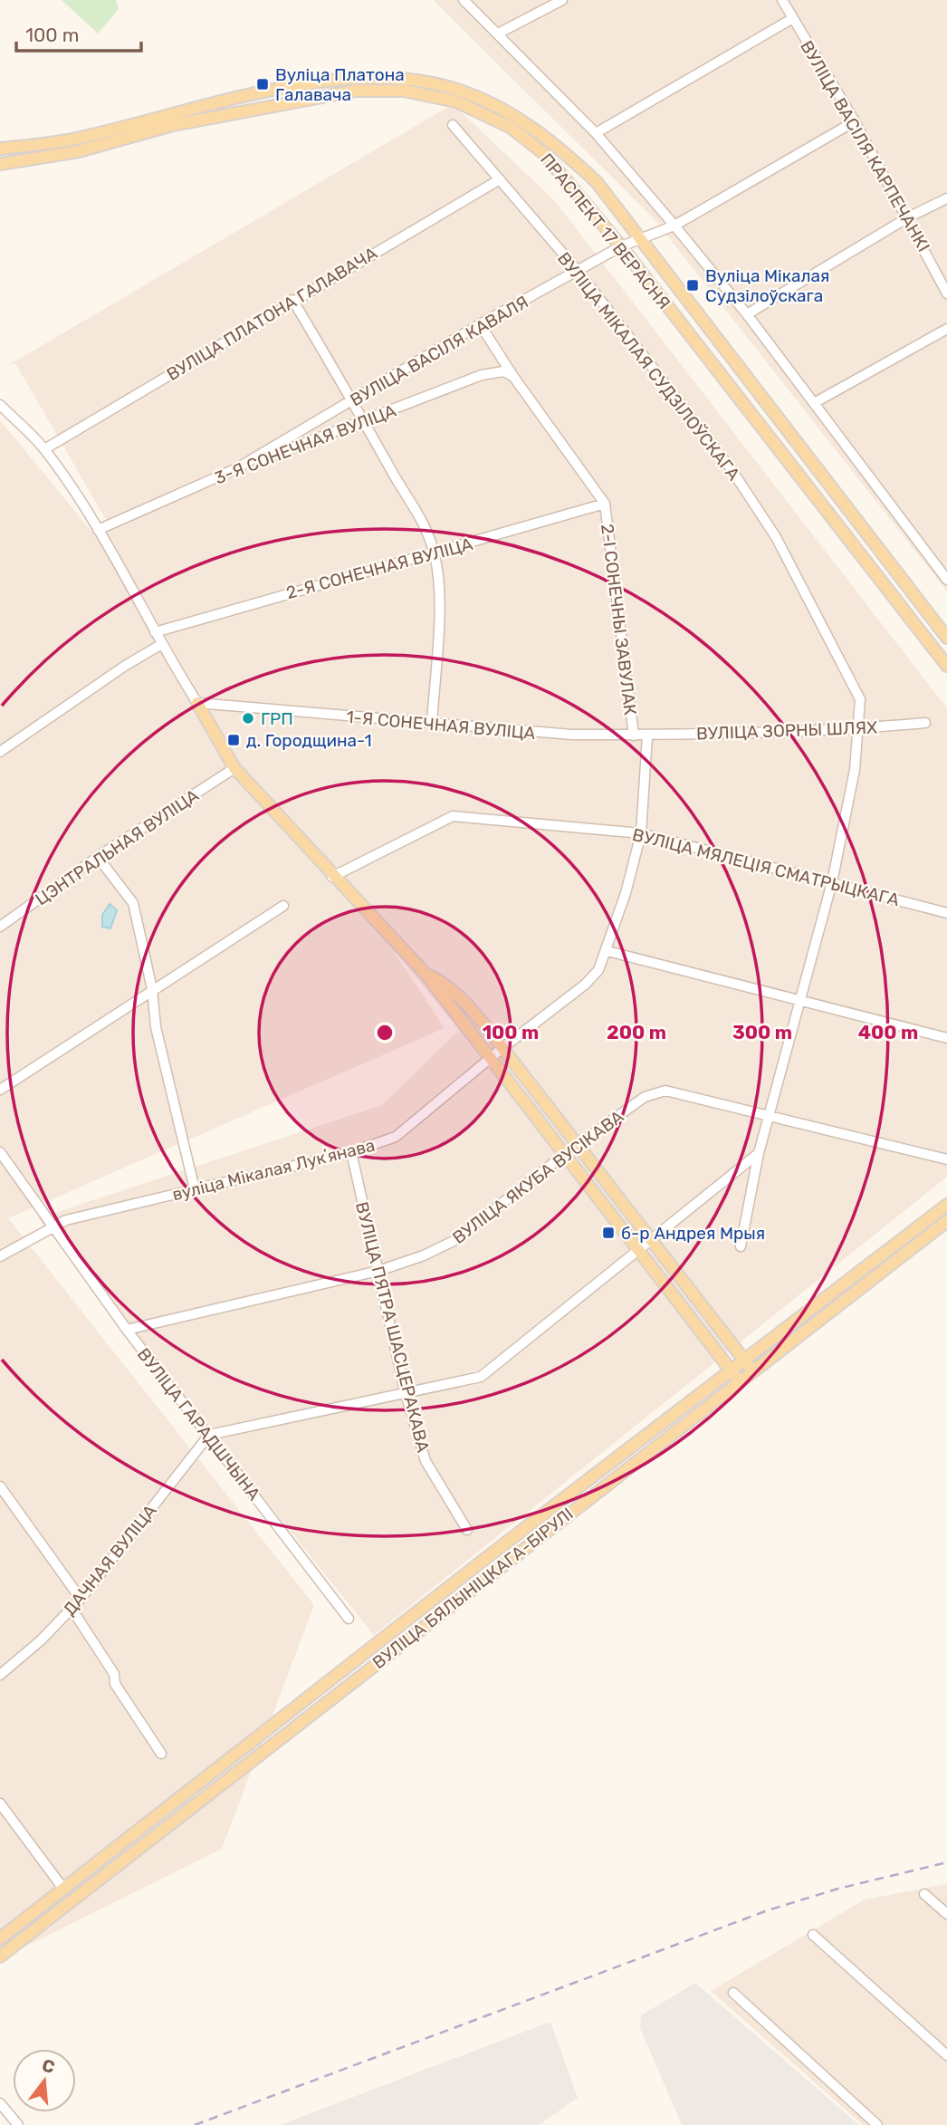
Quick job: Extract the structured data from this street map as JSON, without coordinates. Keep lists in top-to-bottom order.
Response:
{
  "streets": {
    "main road": ["ПРАСПЕКТ 17 ВЕРАСНЯ", "ВУЛІЦА БЯЛЫНІЦКАГА-БІРУЛІ"],
    "street": [
      "ВУЛІЦА ВАСІЛЯ КАРПЕЧАНКІ",
      "ВУЛІЦА ПЛАТОНА ГАЛАВАЧА",
      "ВУЛІЦА ВАСІЛЯ КАВАЛЯ",
      "ВУЛІЦА МІКАЛАЯ СУДЗІЛОЎСКАГА",
      "3-Я СОНЕЧНАЯ ВУЛІЦА",
      "2-Я СОНЕЧНАЯ ВУЛІЦА",
      "2-І СОНЕЧНЫ ЗАВУЛАК",
      "1-Я СОНЕЧНАЯ ВУЛІЦА",
      "ВУЛІЦА ЗОРНЫ ШЛЯХ",
      "ЦЭНТРАЛЬНАЯ ВУЛІЦА",
      "ВУЛІЦА МЯЛЕЦІЯ СМАТРЫЦКАГА",
      "вуліца Мікалая Лукʼянава",
      "ВУЛІЦА ЯКУБА ВУСІКАВА",
      "ВУЛІЦА ПЯТРА ШАСЦЕРАКАВА",
      "ВУЛІЦА ГАРАДШЧЫНА",
      "ДАЧНАЯ ВУЛІЦА"
    ]
  },
  "crossings": [
    ["ВУЛІЦА ВАСІЛЯ КАРПЕЧАНКІ", "ВУЛІЦА ВАСІЛЯ КАВАЛЯ"],
    ["ПРАСПЕКТ 17 ВЕРАСНЯ", "ВУЛІЦА ВАСІЛЯ КАВАЛЯ"],
    ["ВУЛІЦА ПЛАТОНА ГАЛАВАЧА", "ВУЛІЦА МІКАЛАЯ СУДЗІЛОЎСКАГА"],
    ["ВУЛІЦА ВАСІЛЯ КАВАЛЯ", "ВУЛІЦА МІКАЛАЯ СУДЗІЛОЎСКАГА"],
    ["ВУЛІЦА ВАСІЛЯ КАВАЛЯ", "3-Я СОНЕЧНАЯ ВУЛІЦА"],
    ["ВУЛІЦА МІКАЛАЯ СУДЗІЛОЎСКАГА", "ВУЛІЦА ЗОРНЫ ШЛЯХ"],
    ["ВУЛІЦА МІКАЛАЯ СУДЗІЛОЎСКАГА", "ВУЛІЦА МЯЛЕЦІЯ СМАТРЫЦКАГА"],
    ["ВУЛІЦА МІКАЛАЯ СУДЗІЛОЎСКАГА", "ВУЛІЦА ЯКУБА ВУСІКАВА"],
    ["2-Я СОНЕЧНАЯ ВУЛІЦА", "2-І СОНЕЧНЫ ЗАВУЛАК"],
    ["2-І СОНЕЧНЫ ЗАВУЛАК", "1-Я СОНЕЧНАЯ ВУЛІЦА"],
    ["1-Я СОНЕЧНАЯ ВУЛІЦА", "ВУЛІЦА ЗОРНЫ ШЛЯХ"],
    ["1-Я СОНЕЧНАЯ ВУЛІЦА", "вуліца Мікалая Лукʼянава"],
    ["ВУЛІЦА ЗОРНЫ ШЛЯХ", "вуліца Мікалая Лукʼянава"],
    ["ВУЛІЦА МЯЛЕЦІЯ СМАТРЫЦКАГА", "вуліца Мікалая Лукʼянава"],
    ["вуліца Мікалая Лукʼянава", "ВУЛІЦА ПЯТРА ШАСЦЕРАКАВА"],
    ["вуліца Мікалая Лукʼянава", "ВУЛІЦА ГАРАДШЧЫНА"],
    ["ВУЛІЦА ЯКУБА ВУСІКАВА", "ВУЛІЦА ПЯТРА ШАСЦЕРАКАВА"],
    ["ВУЛІЦА ЯКУБА ВУСІКАВА", "ВУЛІЦА ГАРАДШЧЫНА"],
    ["ВУЛІЦА ГАРАДШЧЫНА", "ДАЧНАЯ ВУЛІЦА"]
  ],
  "places": {
    "transit": [
      "Вуліца Платона Галавача",
      "Вуліца Мікалая Судзілоўскага",
      "д. Городщина-1",
      "б-р Андрея Мрыя"
    ],
    "other": ["ГРП"]
  },
  "scale_bar": "100 m",
  "north": "top",
  "rings": [
    "100 m",
    "200 m",
    "300 m",
    "400 m"
  ]
}
